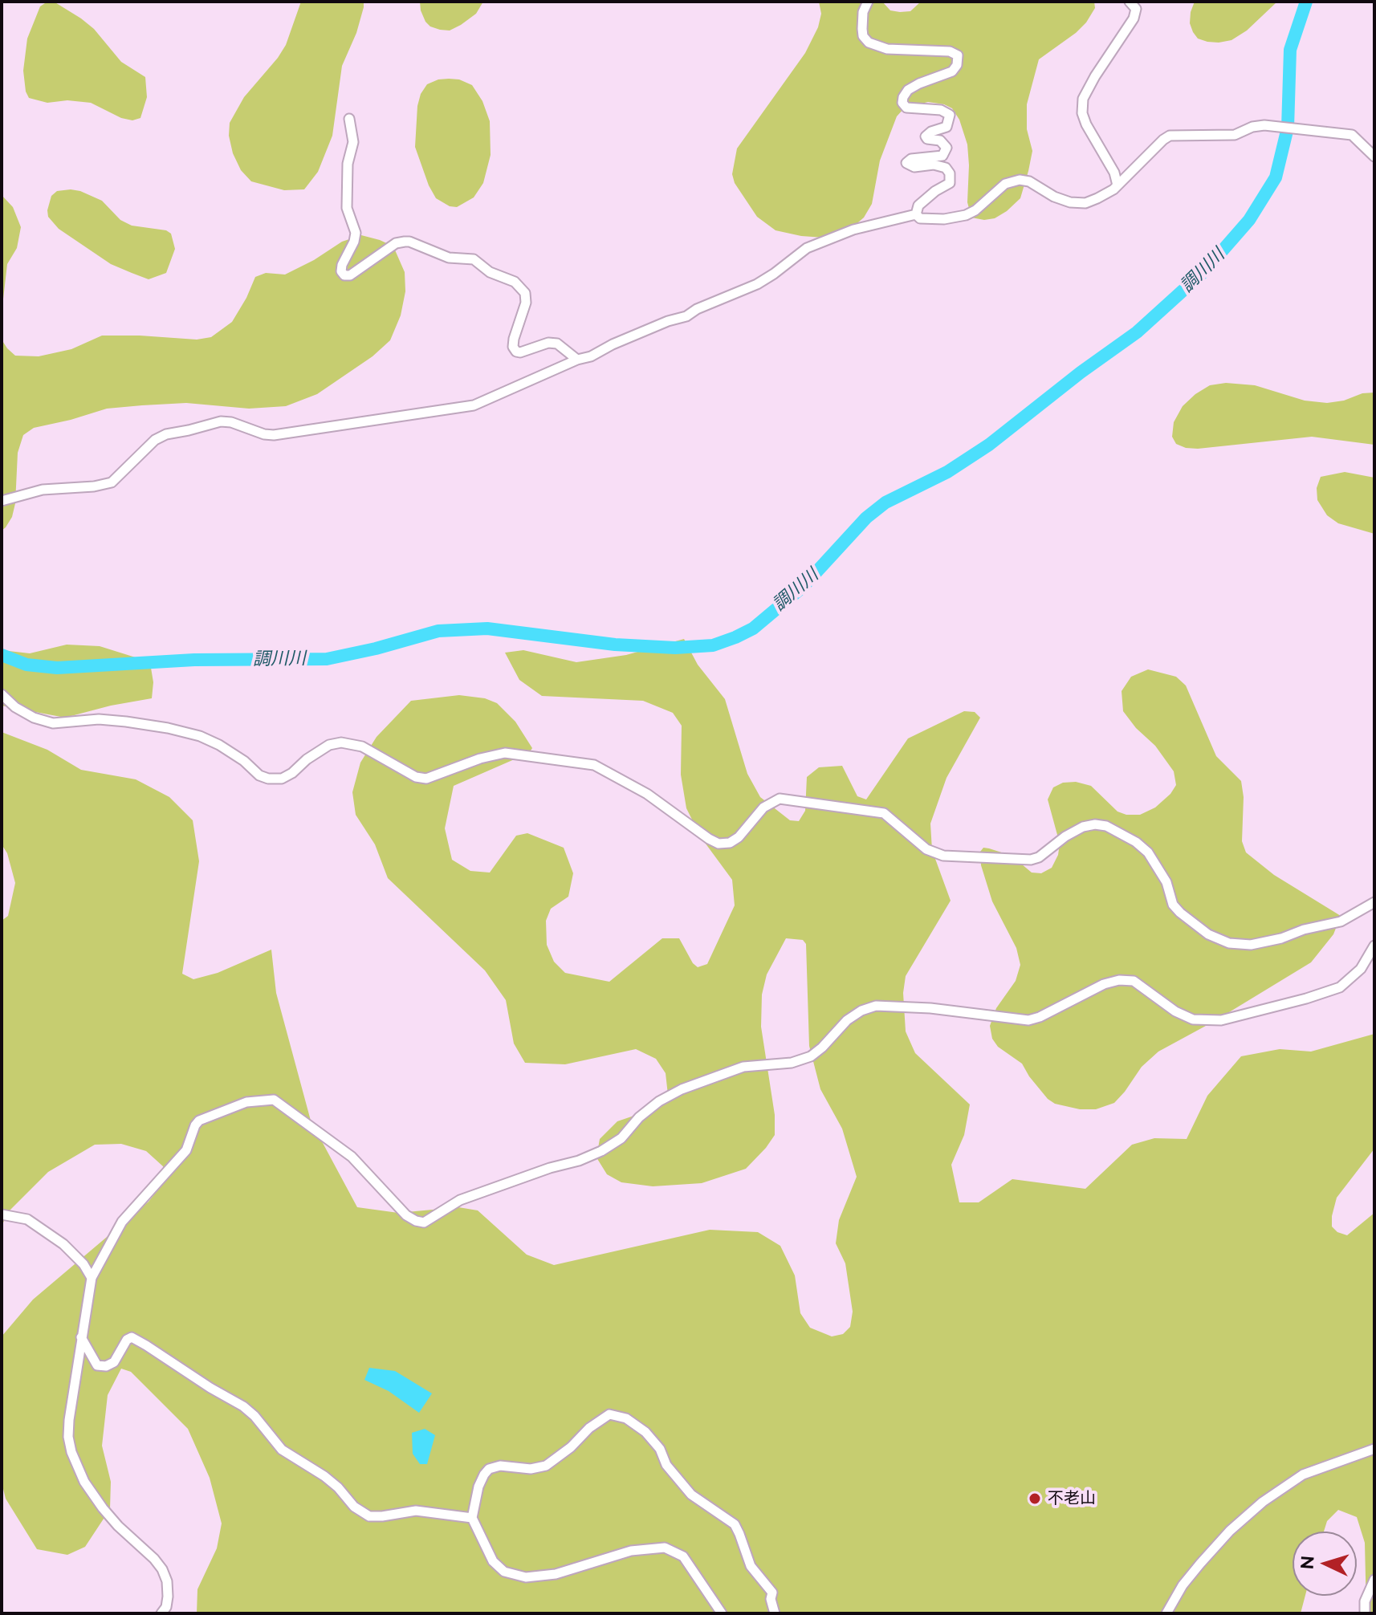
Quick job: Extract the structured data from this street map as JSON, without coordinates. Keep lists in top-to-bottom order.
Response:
{
  "water": ["調川川"],
  "places": ["不老山"],
  "north": "left"
}
